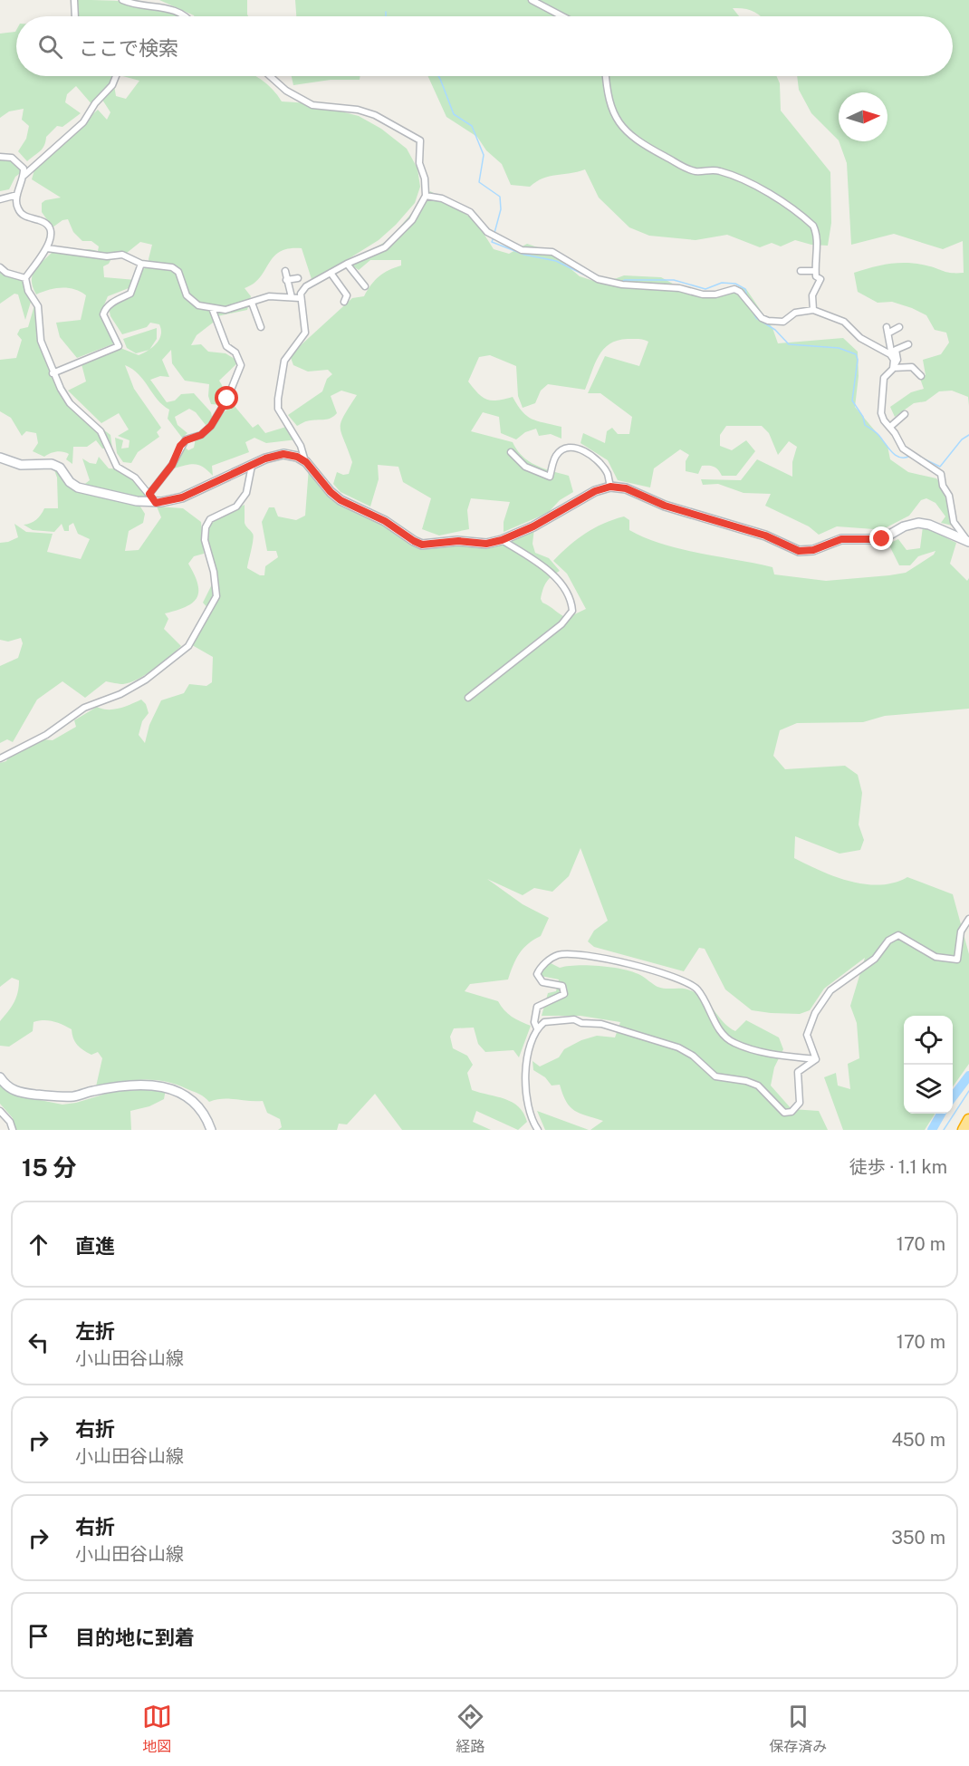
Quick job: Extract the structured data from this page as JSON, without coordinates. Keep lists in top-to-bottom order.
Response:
{
  "north": "right",
  "page": {
    "search": "ここで検索",
    "heading": ["15 分", "徒歩 · 1.1 km"],
    "list": [
      ["直進", "170 m"],
      ["左折", "小山田谷山線", "170 m"],
      ["右折", "小山田谷山線", "450 m"],
      ["右折", "小山田谷山線", "350 m"],
      "目的地に到着"
    ],
    "nav": ["地図", "経路", "保存済み"]
  }
}
